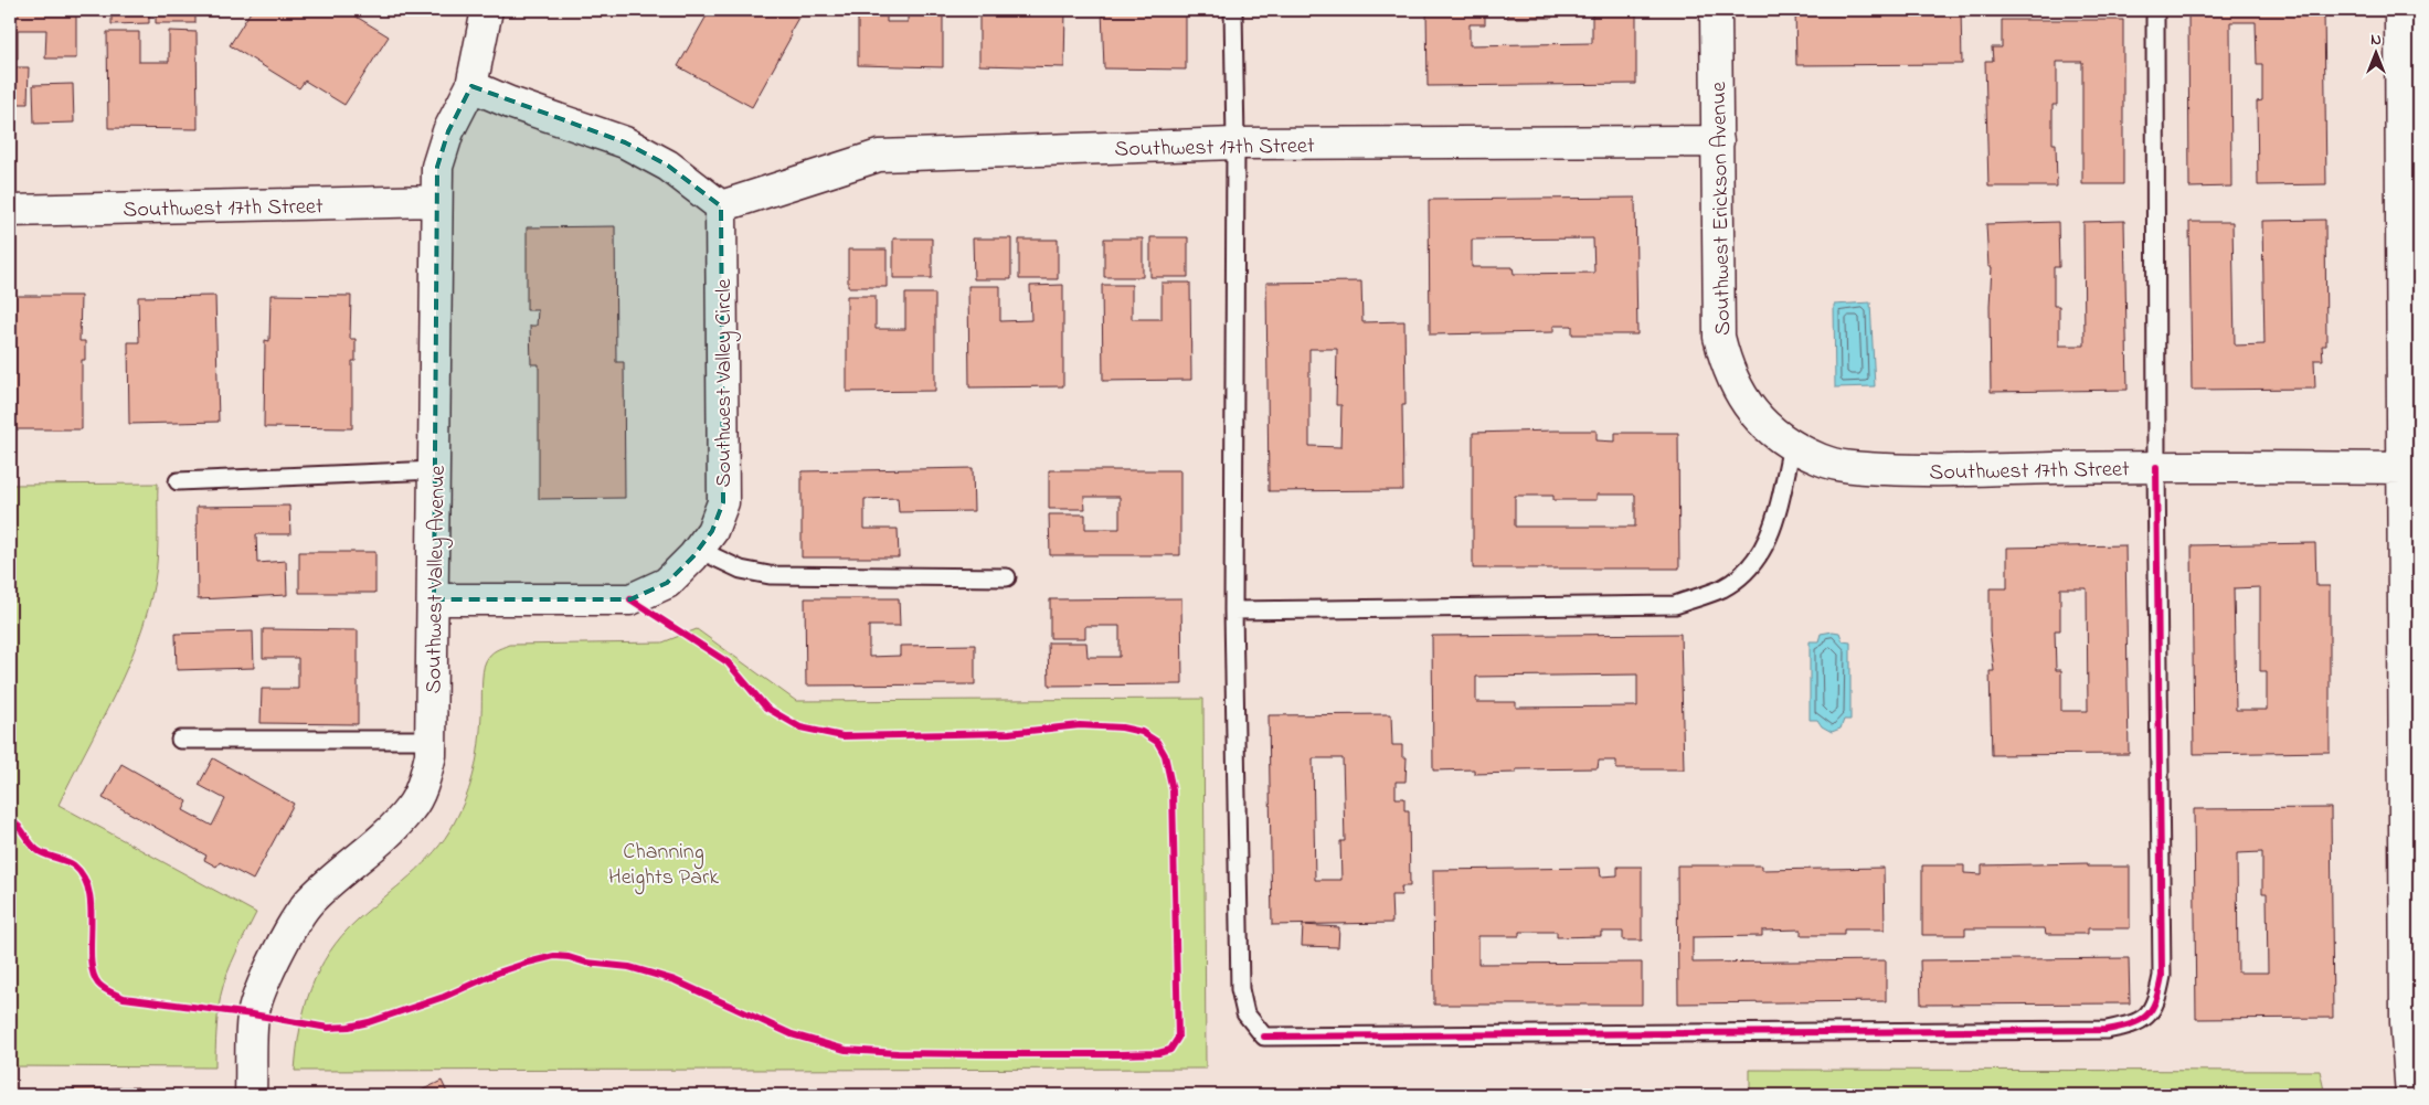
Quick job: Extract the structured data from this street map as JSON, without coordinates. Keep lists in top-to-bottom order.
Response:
{
  "streets": {
    "street": [
      "Southwest 17th Street",
      "Southwest Erickson Avenue",
      "Southwest Valley Circle",
      "Southwest Valley Avenue"
    ]
  },
  "crossings": [
    ["Southwest 17th Street", "Southwest Erickson Avenue"],
    ["Southwest 17th Street", "Southwest Valley Circle"],
    ["Southwest 17th Street", "Southwest Valley Avenue"],
    ["Southwest Valley Circle", "Southwest Valley Avenue"]
  ],
  "parks": ["Channing Heights Park"],
  "north": "top"
}
